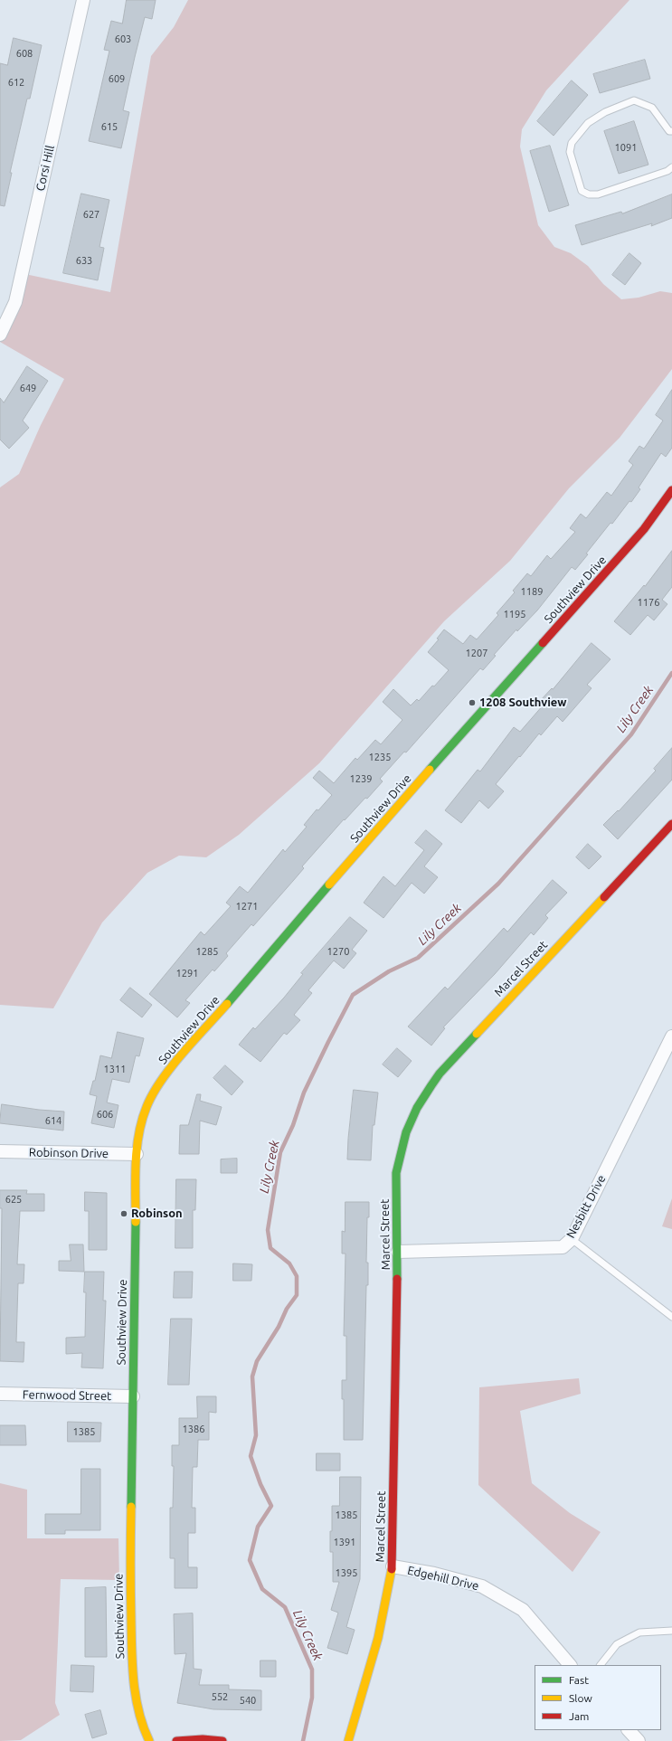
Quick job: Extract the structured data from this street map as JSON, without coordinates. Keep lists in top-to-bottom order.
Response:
{
  "streets": {
    "street": [
      "Corsi Hill",
      "Southview Drive",
      "Marcel Street",
      "Robinson Drive",
      "Nesbitt Drive",
      "Fernwood Street",
      "Edgehill Drive"
    ]
  },
  "crossings": [
    ["Southview Drive", "Robinson Drive"],
    ["Southview Drive", "Fernwood Street"],
    ["Marcel Street", "Nesbitt Drive"],
    ["Marcel Street", "Edgehill Drive"]
  ],
  "water": ["Lily Creek"],
  "places": ["1208 Southview", "Robinson"],
  "house_numbers": [
    "603",
    "608",
    "609",
    "612",
    "615",
    "1091",
    "627",
    "633",
    "649",
    "1189",
    "1176",
    "1195",
    "1207",
    "1235",
    "1239",
    "1271",
    "1285",
    "1270",
    "1291",
    "1311",
    "606",
    "614",
    "625",
    "1386",
    "1385",
    "1385",
    "1391",
    "1395",
    "552",
    "540"
  ],
  "legend": ["Fast", "Slow", "Jam"]
}
